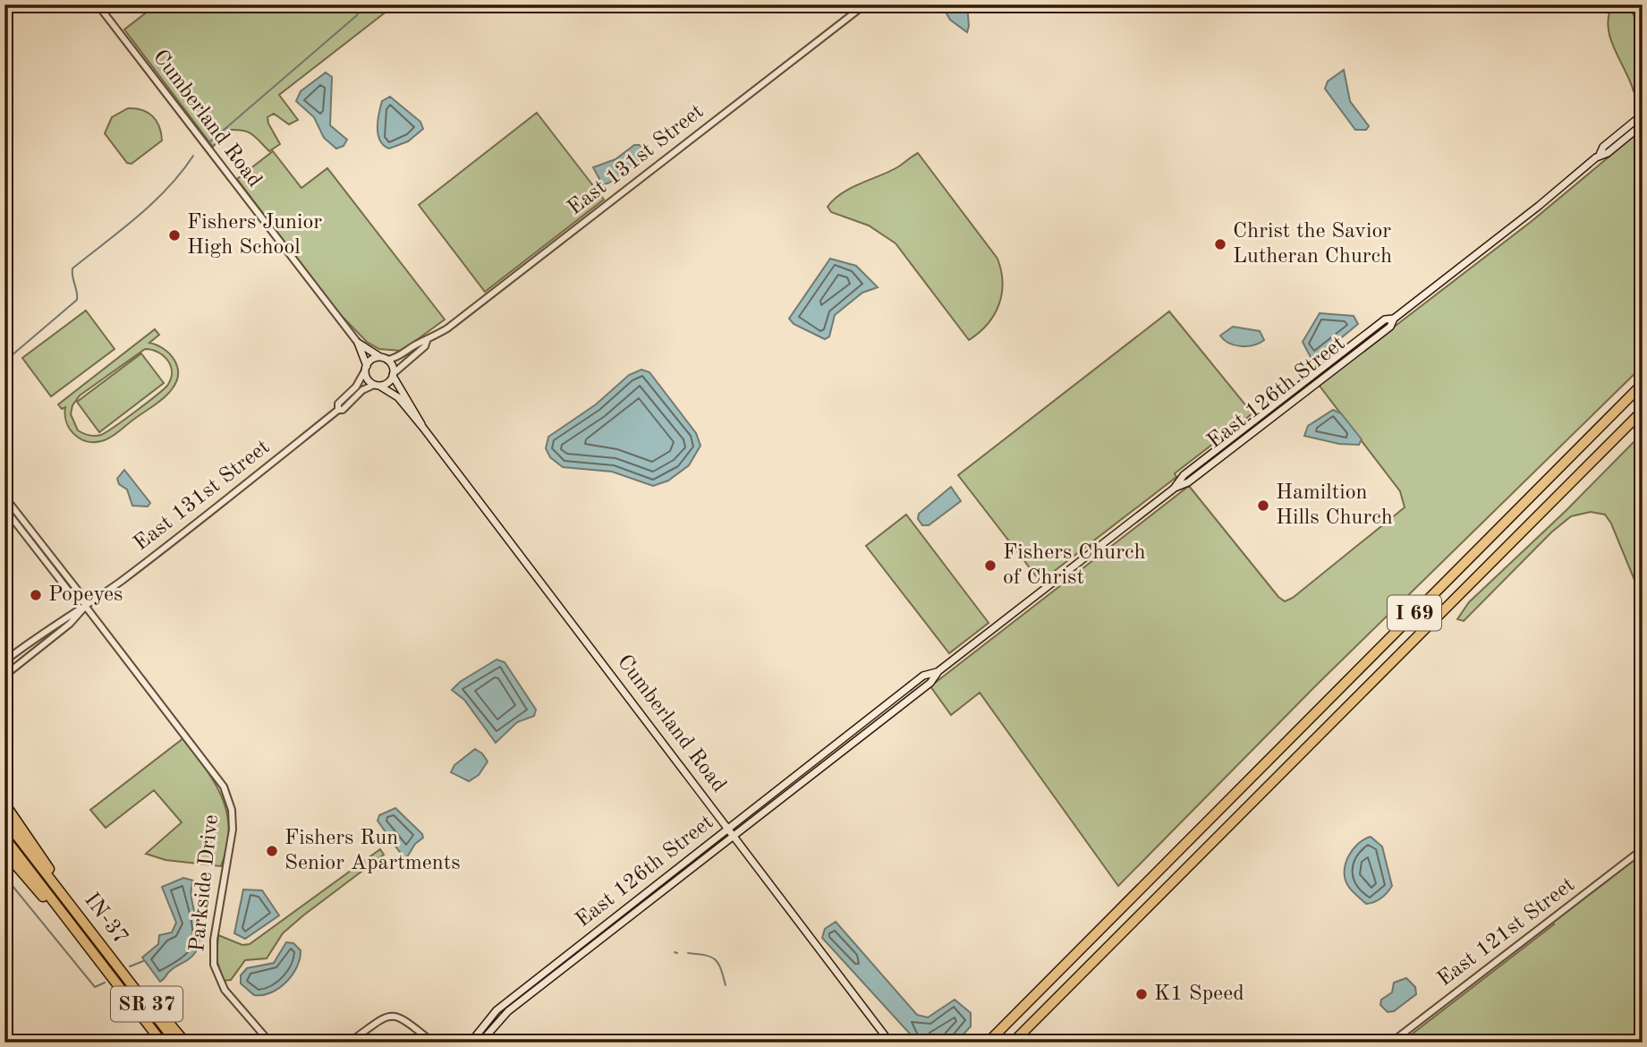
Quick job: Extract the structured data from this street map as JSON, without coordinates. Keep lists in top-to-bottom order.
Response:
{
  "streets": {
    "highway": ["I 69", "IN-37", "SR 37"],
    "main road": ["Cumberland Road", "East 126th Street"],
    "street": ["East 131st Street", "Parkside Drive", "East 121st Street"]
  },
  "crossings": [
    ["Cumberland Road", "East 131st Street"],
    ["Cumberland Road", "East 126th Street"],
    ["East 131st Street", "Parkside Drive"]
  ],
  "places": [
    "Fishers Junior High School",
    "Christ the Savior Lutheran Church",
    "Hamiltion Hills Church",
    "Fishers Church of Christ",
    "Popeyes",
    "Fishers Run Senior Apartments",
    "K1 Speed"
  ]
}
